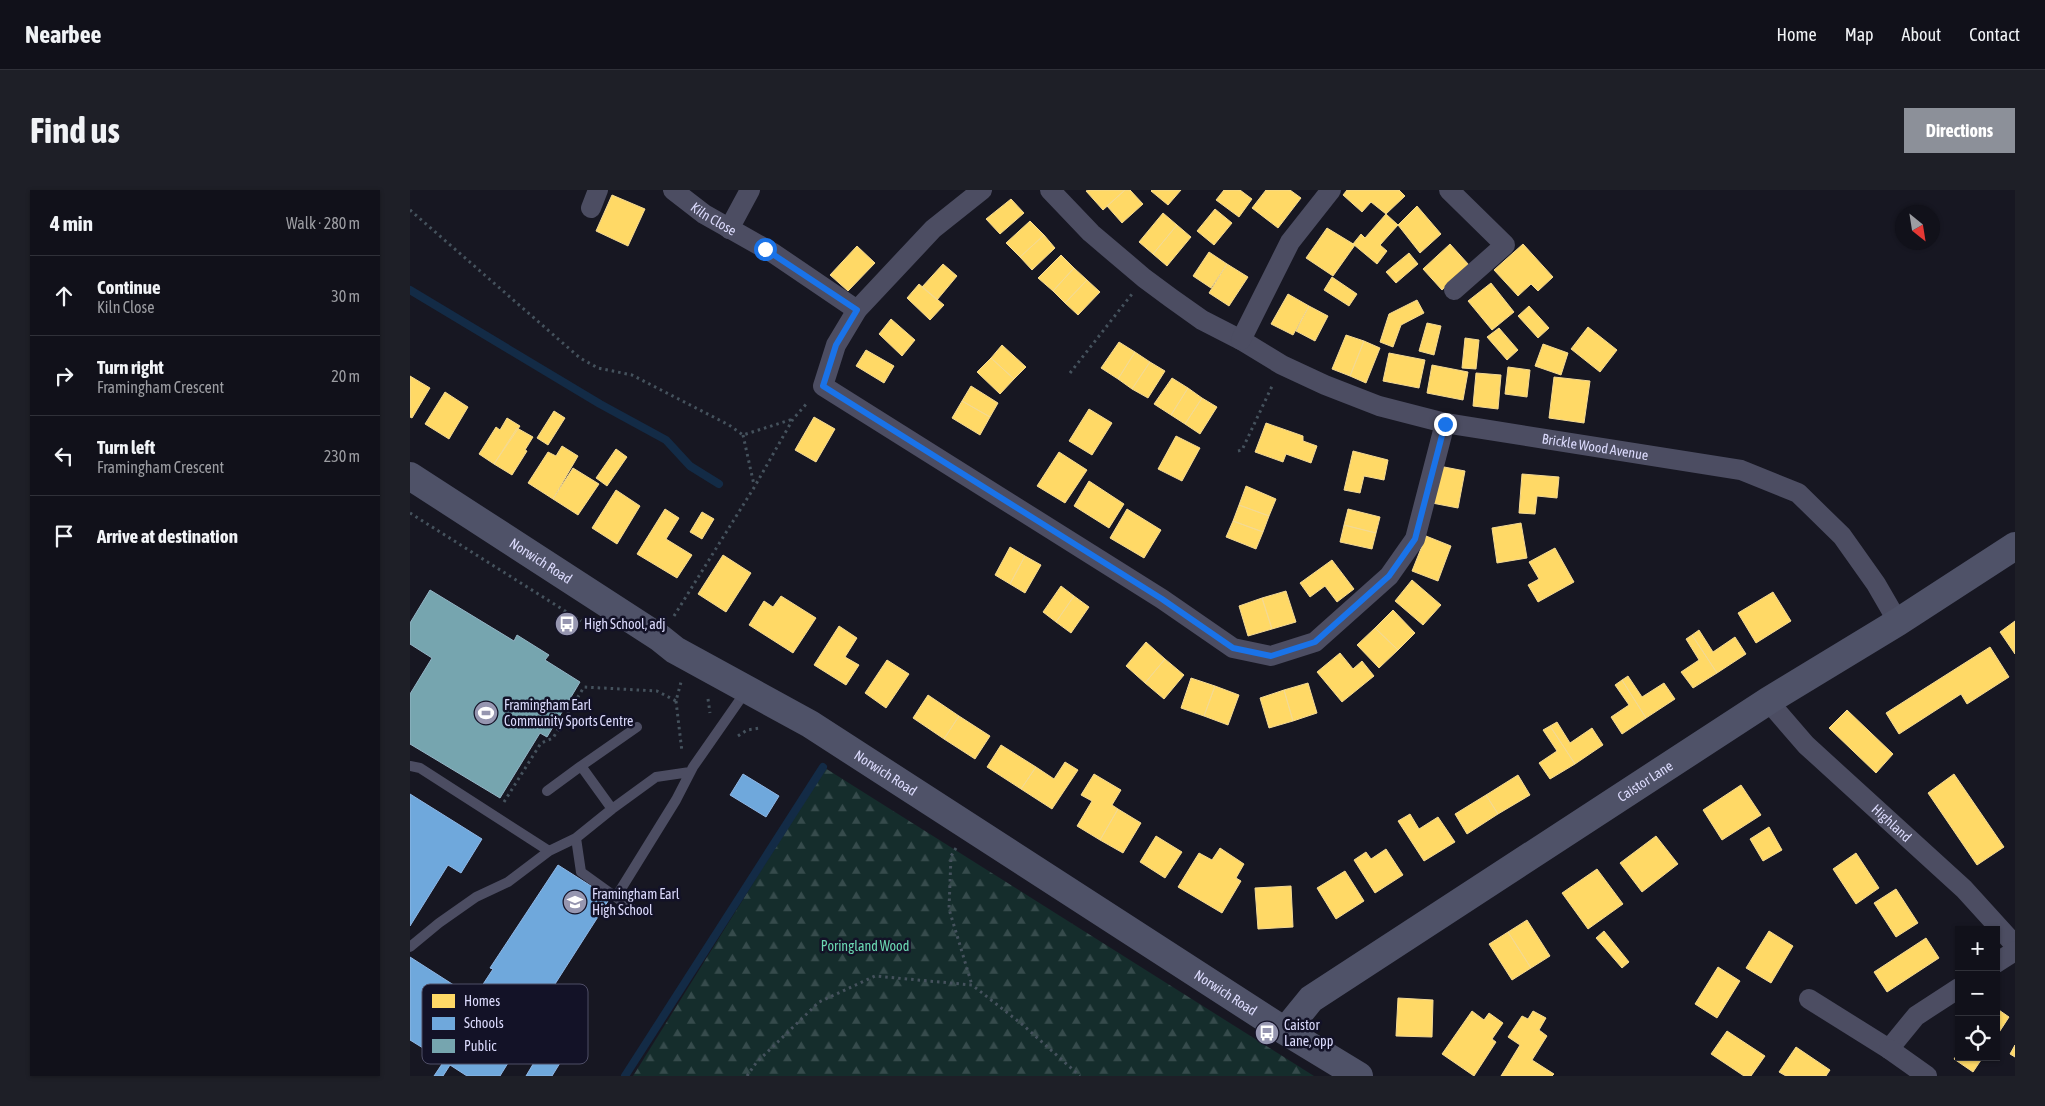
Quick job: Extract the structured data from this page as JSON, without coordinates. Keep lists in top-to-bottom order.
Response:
{
  "streets": {
    "main road": ["Norwich Road", "Caistor Lane"],
    "street": ["Kiln Close", "Brickle Wood Avenue", "Highland"]
  },
  "crossings": [
    ["Brickle Wood Avenue", "Caistor Lane"],
    ["Norwich Road", "Caistor Lane"],
    ["Caistor Lane", "Highland"]
  ],
  "parks": ["Poringland Wood"],
  "places": {
    "bus stop": ["High School, adj", "Caistor Lane, opp"],
    "sports": ["Framingham Earl Community Sports Centre"],
    "school or university": ["Framingham Earl High School"]
  },
  "legend": ["Homes", "Schools", "Public"],
  "north": "bottom right",
  "page": {
    "header": "Nearbee",
    "nav": [
      "Home",
      "Map",
      "About",
      "Contact"
    ],
    "buttons": "Directions",
    "title": "Find us",
    "heading": ["4 min", "Walk · 280 m"],
    "list": [
      ["Continue", "Kiln Close", "30 m"],
      ["Turn right", "Framingham Crescent", "20 m"],
      ["Turn left", "Framingham Crescent", "230 m"],
      "Arrive at destination"
    ],
    "map_buttons": ["+", "−"]
  }
}
